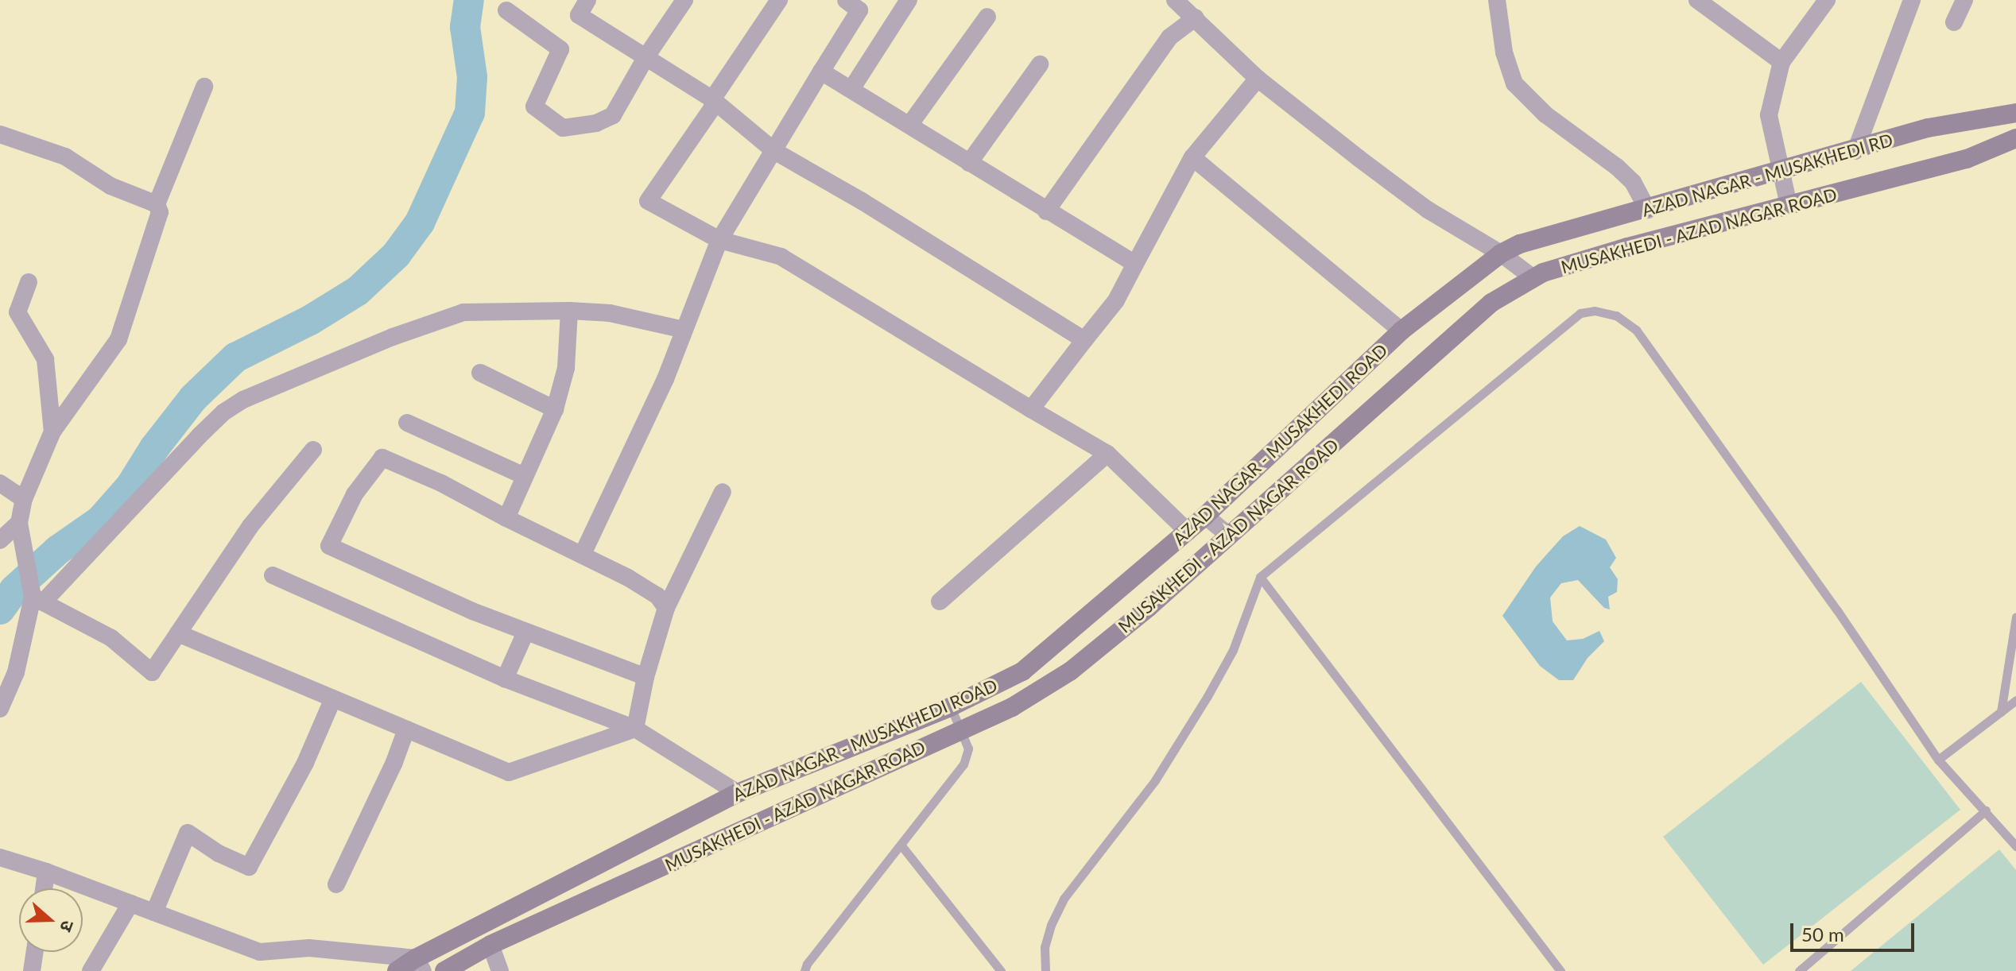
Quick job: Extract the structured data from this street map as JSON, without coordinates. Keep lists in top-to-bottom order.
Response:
{
  "streets": {
    "main road": ["AZAD NAGAR - MUSAKHEDI RD", "MUSAKHEDI - AZAD NAGAR ROAD", "AZAD NAGAR - MUSAKHEDI ROAD"]
  },
  "crossings": [
    ["AZAD NAGAR - MUSAKHEDI RD", "AZAD NAGAR - MUSAKHEDI ROAD"]
  ],
  "scale_bar": "50 m",
  "north": "right"
}
